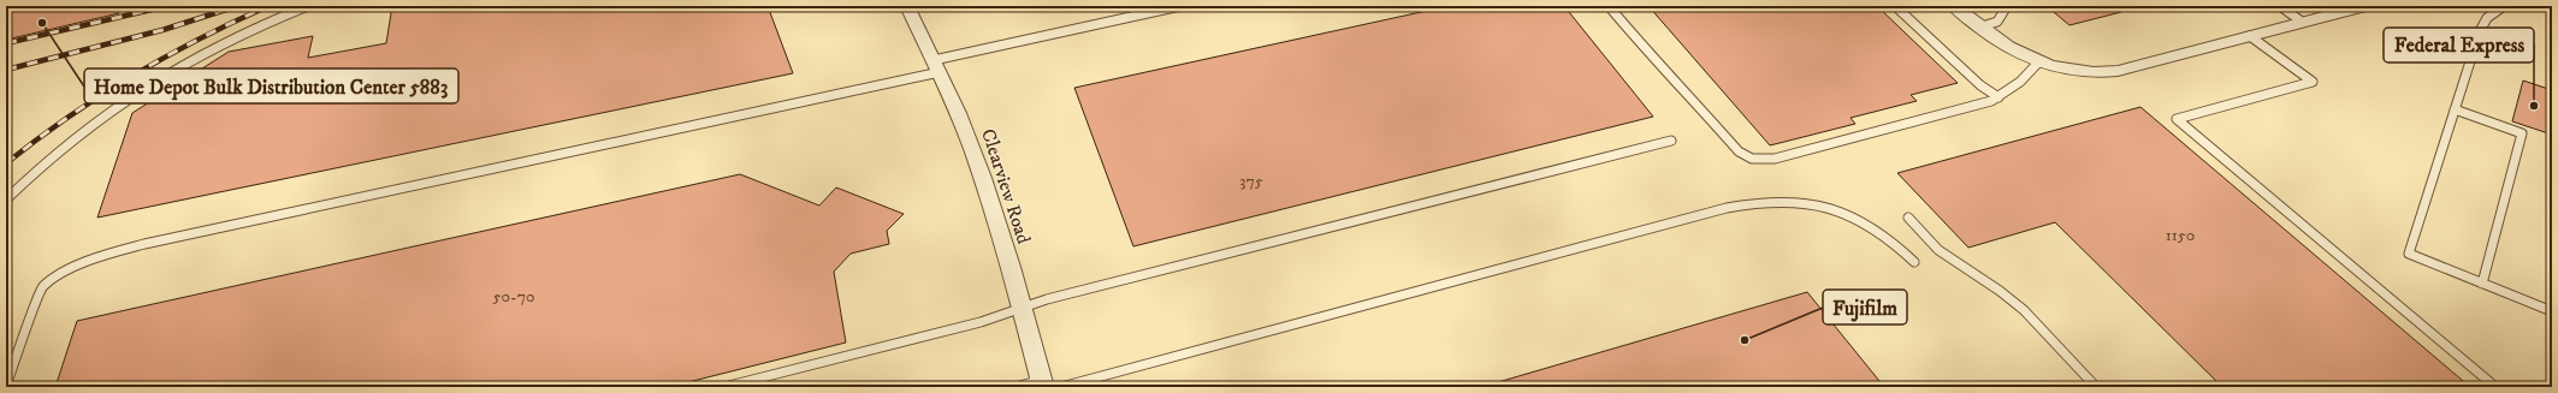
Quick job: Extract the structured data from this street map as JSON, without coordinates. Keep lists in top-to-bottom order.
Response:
{
  "streets": {
    "street": ["Clearview Road"]
  },
  "places": ["Home Depot Bulk Distribution Center 5883", "Federal Express", "Fujifilm"],
  "house_numbers": ["375", "1150", "50-70"]
}
